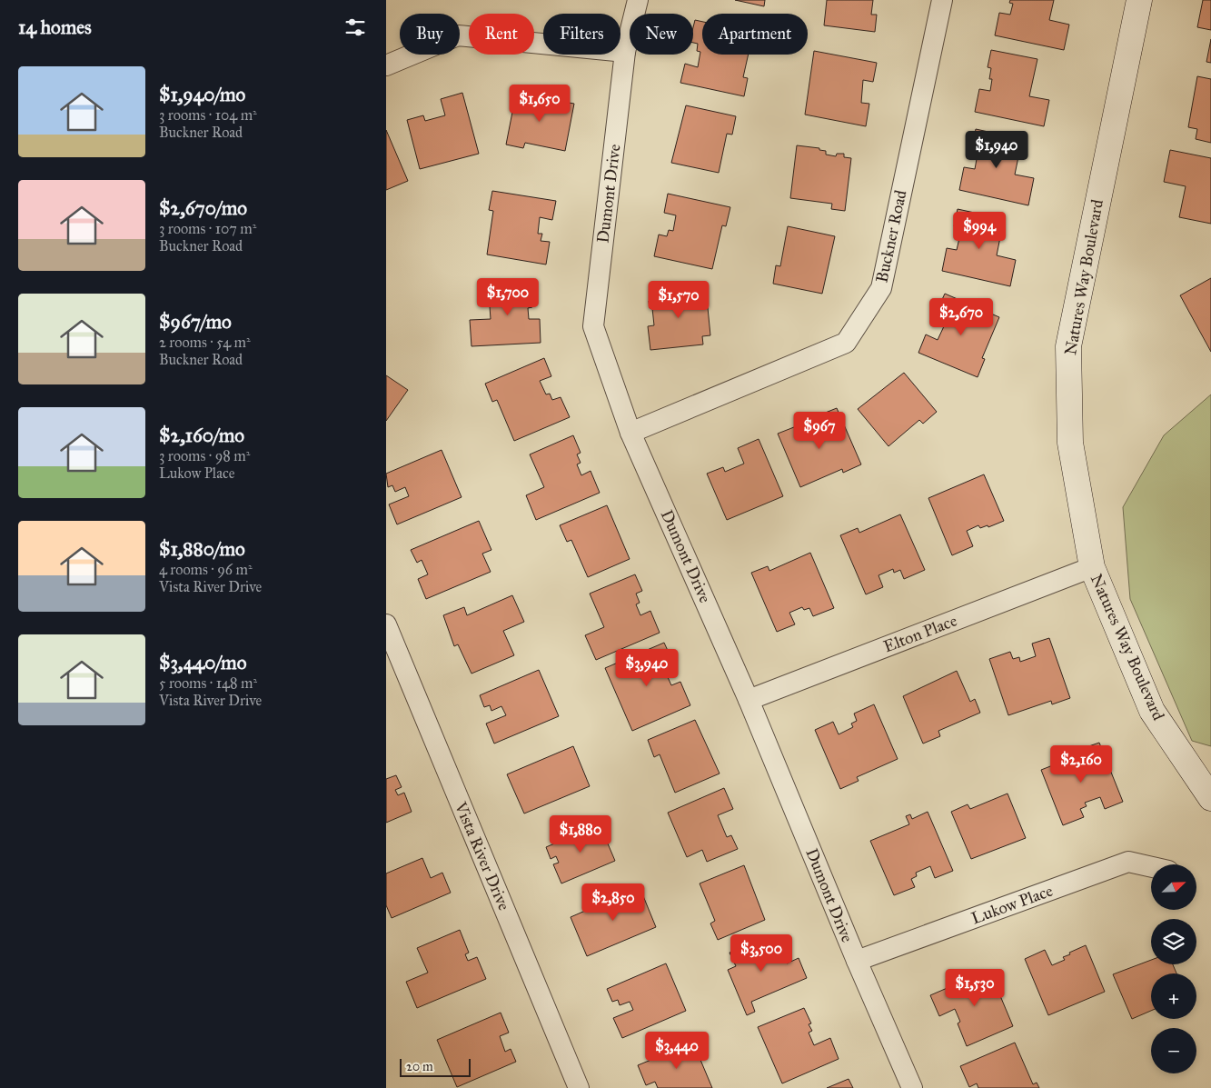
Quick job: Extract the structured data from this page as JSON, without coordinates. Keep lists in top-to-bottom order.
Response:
{
  "streets": {
    "street": [
      "Dumont Drive",
      "Buckner Road",
      "Natures Way Boulevard",
      "Elton Place",
      "Vista River Drive",
      "Lukow Place"
    ]
  },
  "crossings": [
    ["Dumont Drive", "Buckner Road"],
    ["Dumont Drive", "Elton Place"],
    ["Dumont Drive", "Lukow Place"],
    ["Natures Way Boulevard", "Elton Place"]
  ],
  "scale_bar": "20 m",
  "north": "top right",
  "page": {
    "heading": "14 homes",
    "chip": [
      "Buy",
      "Rent",
      "Filters",
      "New",
      "Apartment"
    ],
    "list": [
      {
        "name": "$1,940/mo",
        "note": "3 rooms · 104 m² · Buckner Road"
      },
      {
        "name": "$2,670/mo",
        "note": "3 rooms · 107 m² · Buckner Road"
      },
      {
        "name": "$967/mo",
        "note": "2 rooms · 54 m² · Buckner Road"
      },
      {
        "name": "$2,160/mo",
        "note": "3 rooms · 98 m² · Lukow Place"
      },
      {
        "name": "$1,880/mo",
        "note": "4 rooms · 96 m² · Vista River Drive"
      },
      {
        "name": "$3,440/mo",
        "note": "5 rooms · 148 m² · Vista River Drive"
      }
    ],
    "price": [
      "$1,650",
      "$1,940",
      "$994",
      "$1,700",
      "$1,570",
      "$2,670",
      "$967",
      "$3,940",
      "$2,160",
      "$1,880",
      "$2,850",
      "$3,500",
      "$1,530",
      "$3,440"
    ],
    "map_buttons": ["+", "−"],
    "scale": "20 m"
  }
}
